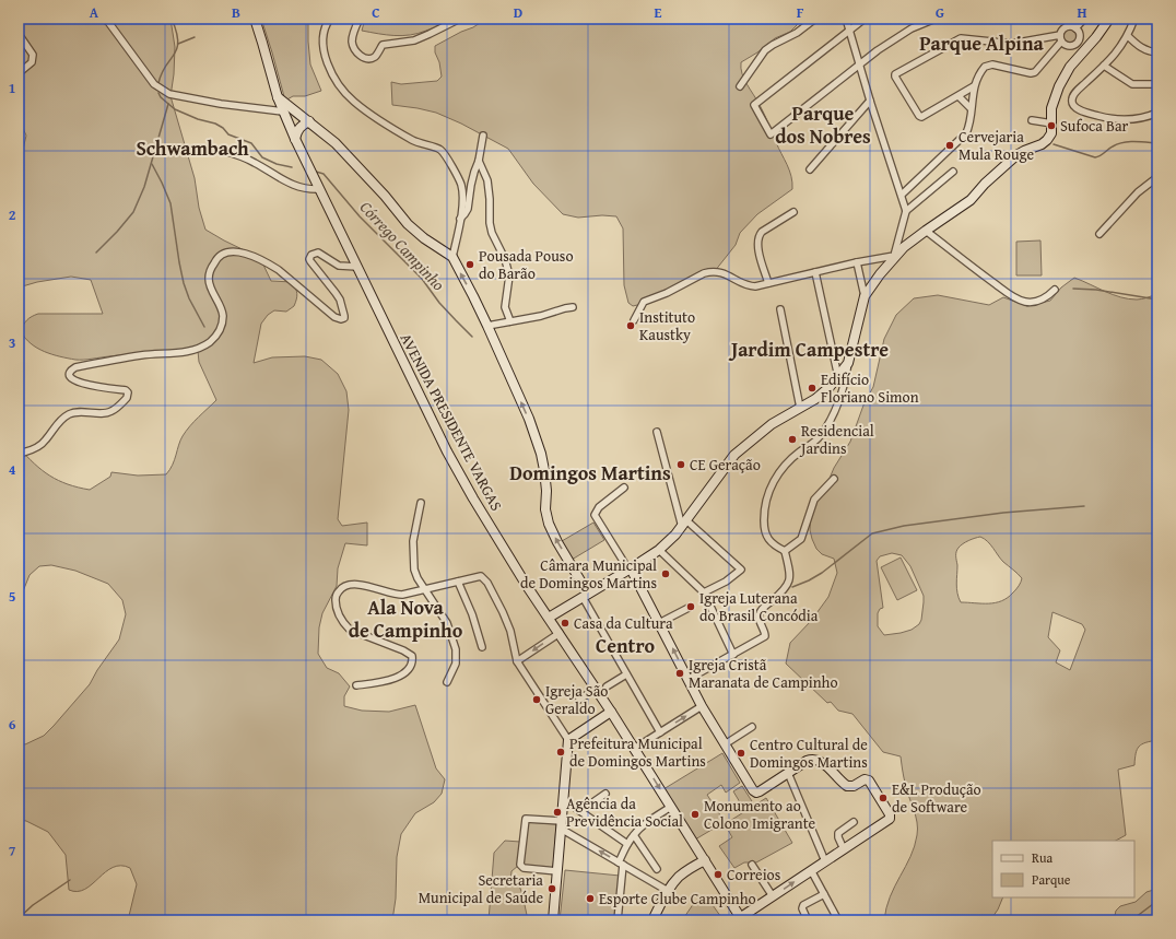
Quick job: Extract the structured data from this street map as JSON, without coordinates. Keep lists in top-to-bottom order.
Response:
{
  "streets": {
    "main road": ["AVENIDA PRESIDENTE VARGAS"]
  },
  "districts": [
    "Parque Alpina",
    "Parque dos Nobres",
    "Schwambach",
    "Jardim Campestre",
    "Domingos Martins",
    "Ala Nova de Campinho",
    "Centro"
  ],
  "water": ["Córrego Campinho"],
  "places": [
    "Sufoca Bar",
    "Cervejaria Mula Rouge",
    "Pousada Pouso do Barão",
    "Instituto Kaustky",
    "Edifício Floriano Simon",
    "Residencial Jardins",
    "CE Geração",
    "Câmara Municipal de Domingos Martins",
    "Igreja Luterana do Brasil Concódia",
    "Casa da Cultura",
    "Igreja Cristã Maranata de Campinho",
    "Igreja São Geraldo",
    "Prefeitura Municipal de Domingos Martins",
    "Centro Cultural de Domingos Martins",
    "E&L Produção de Software",
    "Agência da Previdência Social",
    "Monumento ao Colono Imigrante",
    "Correios",
    "Secretaria Municipal de Saúde",
    "Esporte Clube Campinho"
  ],
  "legend": ["Rua", "Parque"],
  "grid": {
    "columns": [
      "A",
      "B",
      "C",
      "D",
      "E",
      "F",
      "G",
      "H"
    ],
    "rows": [
      "1",
      "2",
      "3",
      "4",
      "5",
      "6",
      "7"
    ]
  }
}
